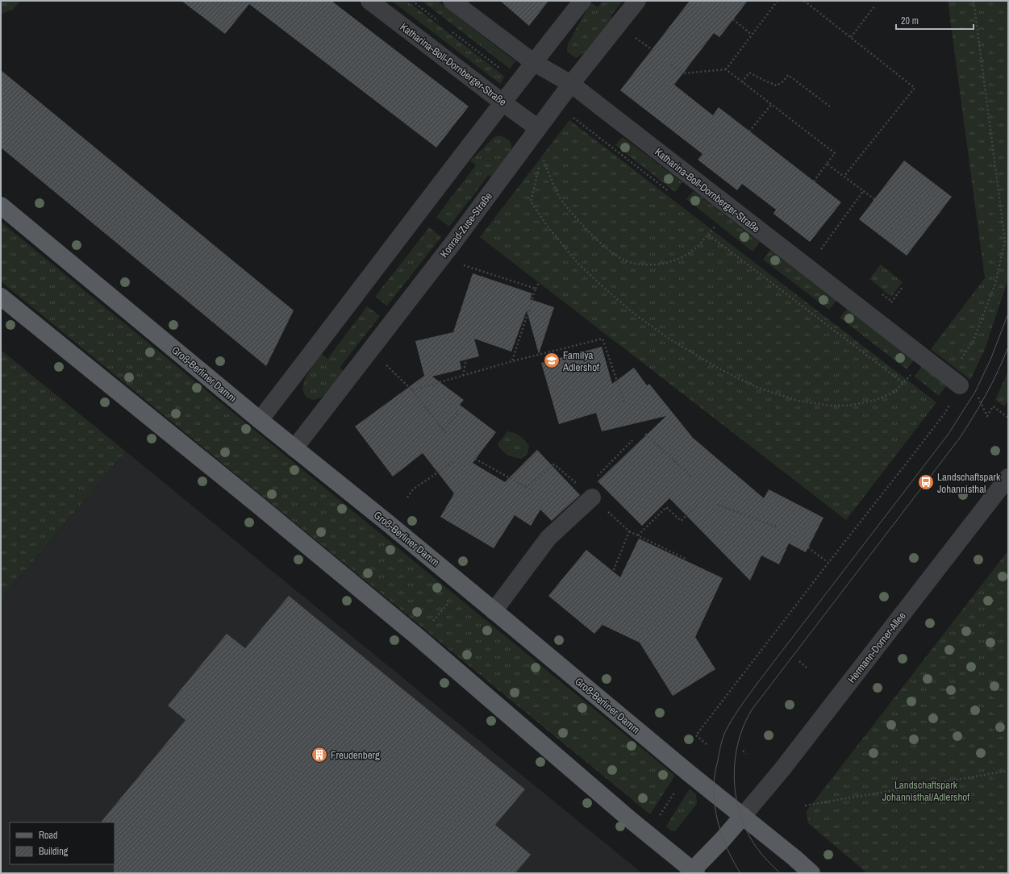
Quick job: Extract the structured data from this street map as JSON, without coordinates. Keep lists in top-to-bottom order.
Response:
{
  "streets": {
    "main road": ["Groß-Berliner Damm"],
    "street": ["Katharina-Boll-Dornberger-Straße", "Konrad-Zuse-Straße", "Hermann-Dorner-Allee"]
  },
  "crossings": [
    ["Katharina-Boll-Dornberger-Straße", "Konrad-Zuse-Straße"],
    ["Konrad-Zuse-Straße", "Groß-Berliner Damm"],
    ["Groß-Berliner Damm", "Hermann-Dorner-Allee"]
  ],
  "parks": ["Landschaftspark Johannisthal/Adlershof"],
  "places": {
    "school or university": ["Familya Adlershof"],
    "bus stop": ["Landschaftspark Johannisthal"],
    "building": ["Freudenberg"]
  },
  "legend": ["Road", "Building"],
  "scale_bar": "20 m"
}
